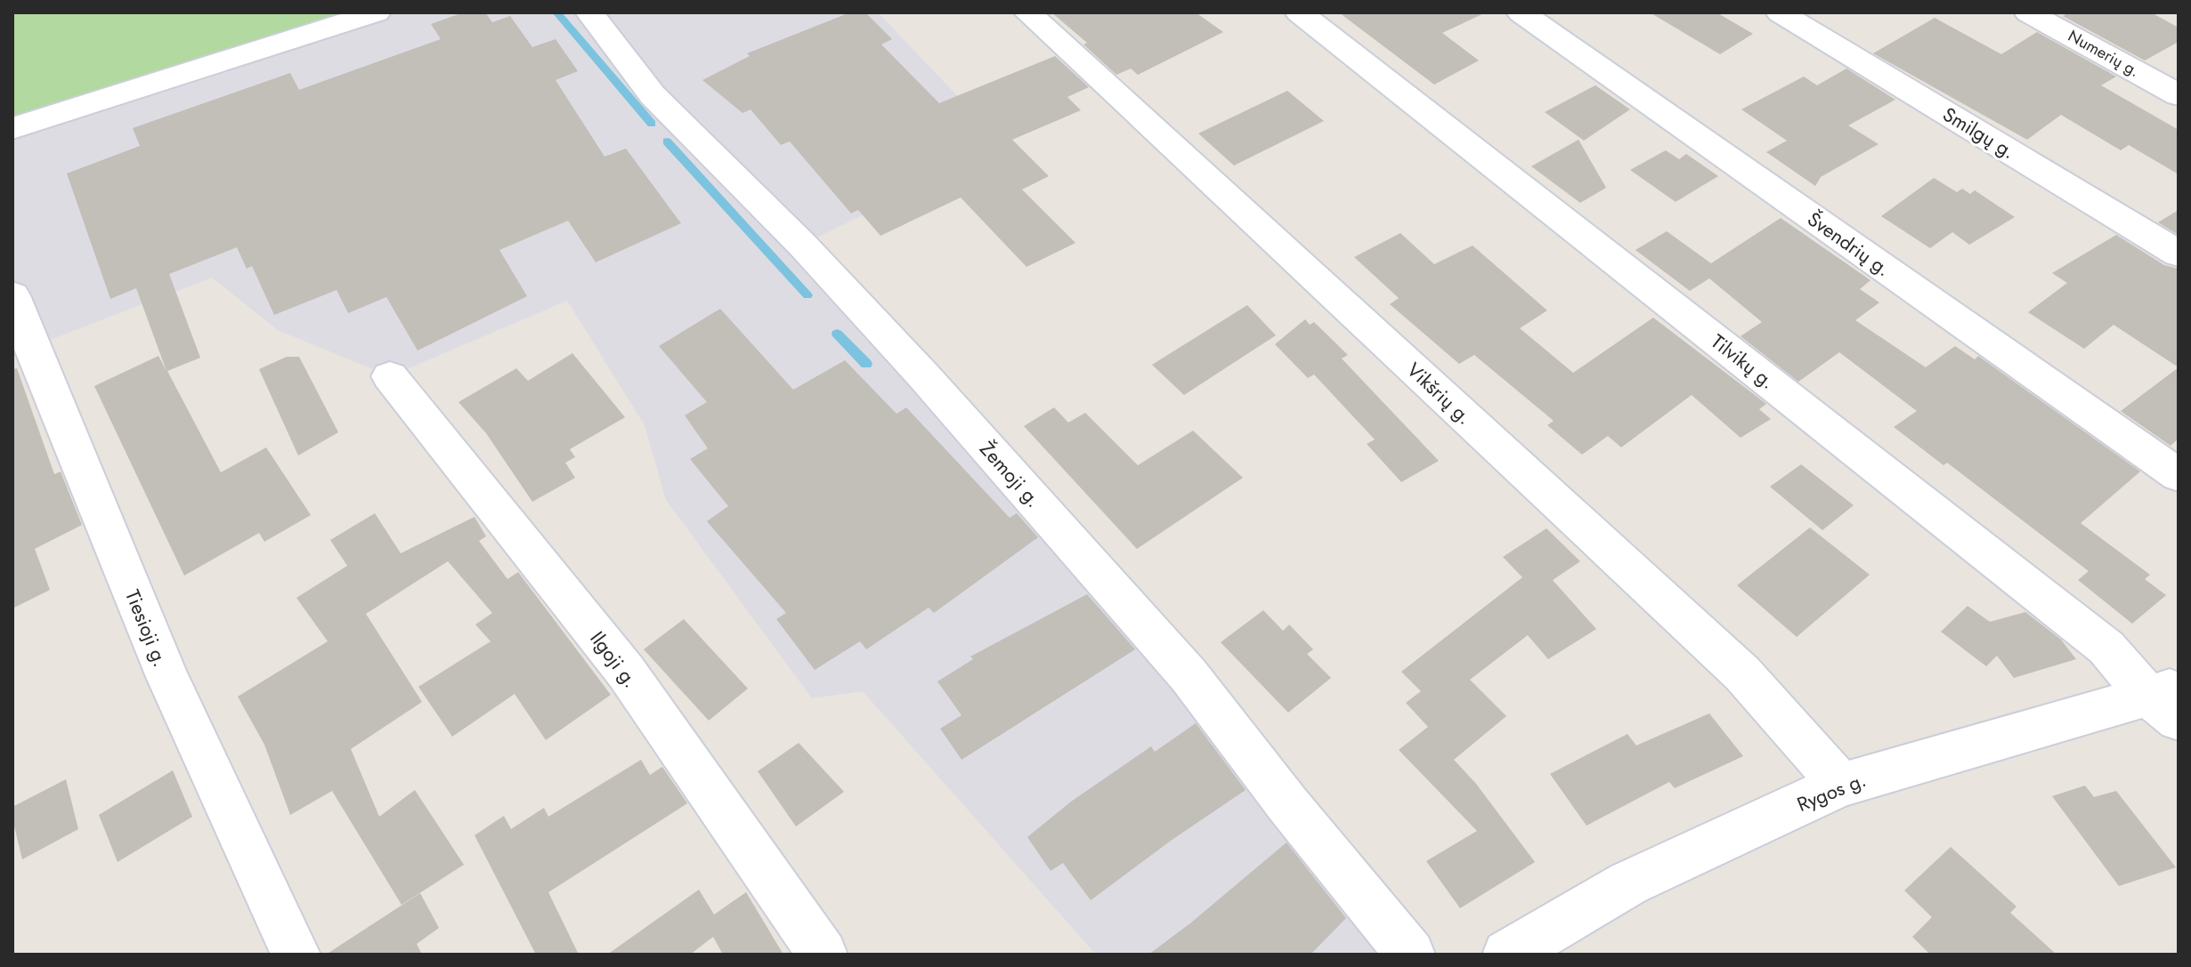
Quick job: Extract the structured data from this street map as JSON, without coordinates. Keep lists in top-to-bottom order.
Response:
{
  "streets": {
    "street": [
      "Numerių g.",
      "Smilgų g.",
      "Švendrių g.",
      "Tilvikų g.",
      "Vikšrių g.",
      "Žemoji g.",
      "Tiesioji g.",
      "Ilgoji g.",
      "Rygos g."
    ]
  },
  "crossings": [
    ["Tilvikų g.", "Rygos g."],
    ["Vikšrių g.", "Rygos g."]
  ]
}
